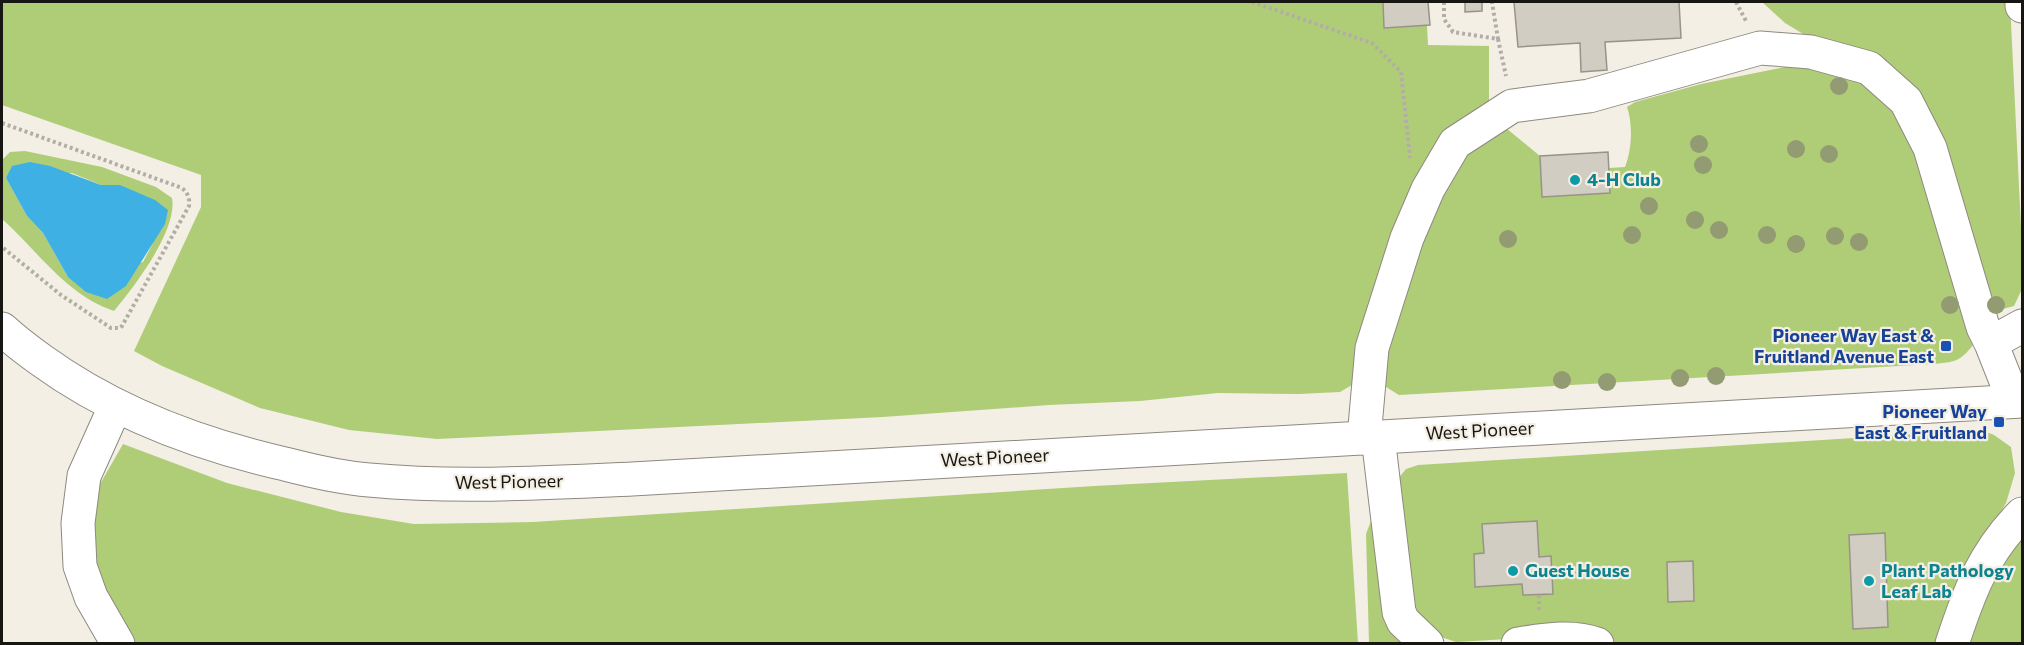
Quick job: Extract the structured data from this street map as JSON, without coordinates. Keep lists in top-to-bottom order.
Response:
{
  "streets": {
    "main road": ["West Pioneer"]
  },
  "places": {
    "other": ["4-H Club", "Guest House", "Plant Pathology Leaf Lab"],
    "transit": ["Pioneer Way East & Fruitland Avenue East", "Pioneer Way East & Fruitland"]
  }
}
